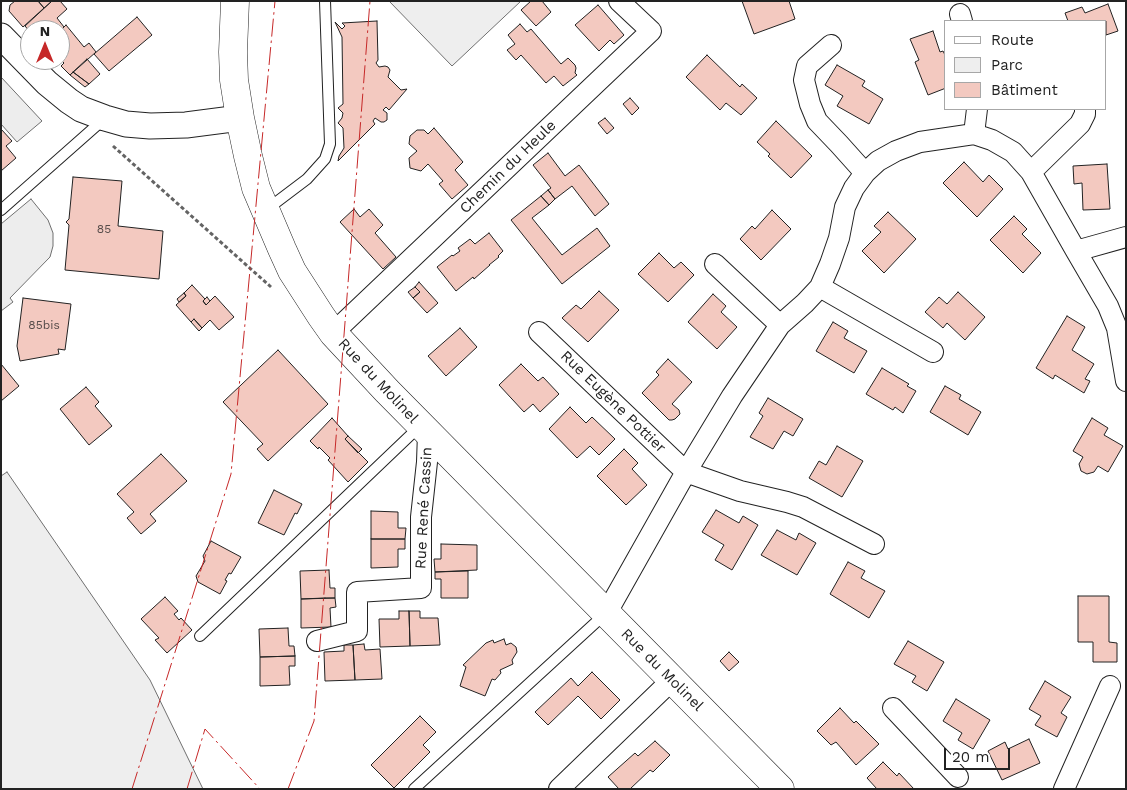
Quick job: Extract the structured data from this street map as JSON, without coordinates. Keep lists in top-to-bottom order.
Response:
{
  "streets": {
    "main road": ["Rue du Molinel"],
    "street": ["Chemin du Heule", "Rue Eugène Pottier", "Rue René Cassin"]
  },
  "crossings": [
    ["Chemin du Heule", "Rue du Molinel"],
    ["Rue du Molinel", "Rue René Cassin"]
  ],
  "house_numbers": ["85", "85bis"],
  "legend": ["Route", "Parc", "Bâtiment"],
  "scale_bar": "20 m",
  "north": "top"
}
